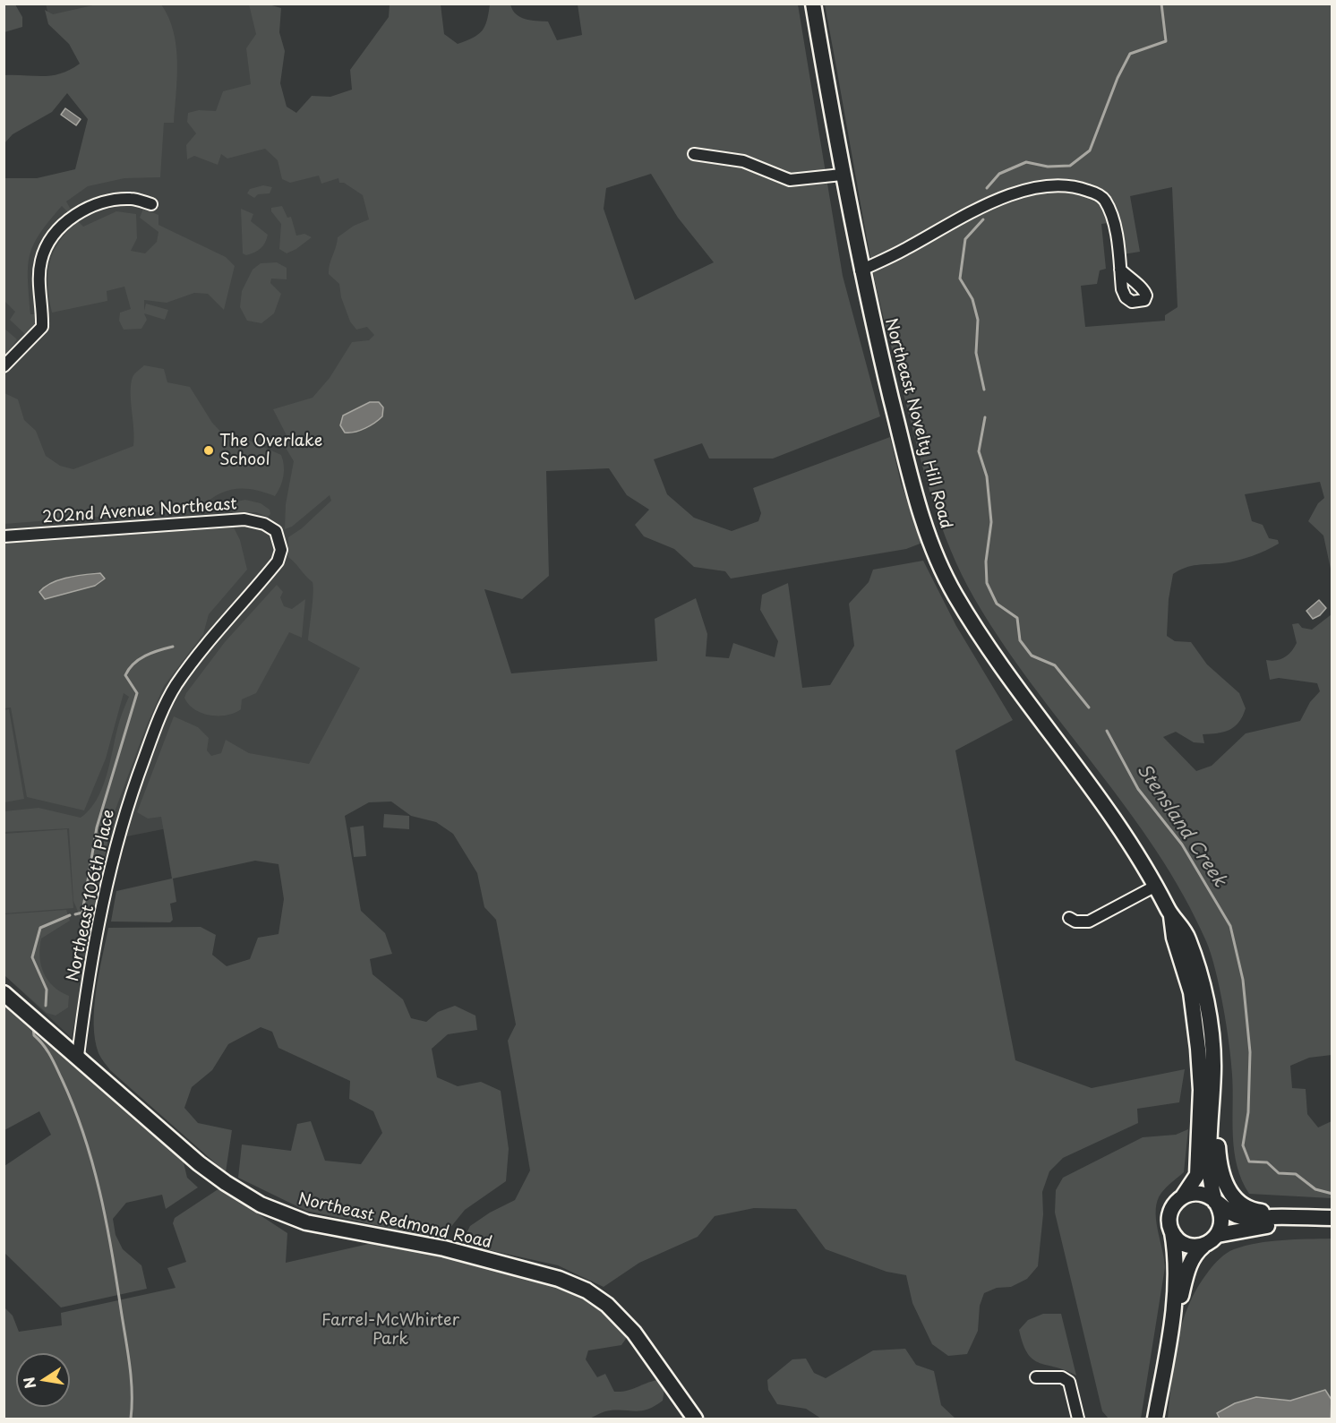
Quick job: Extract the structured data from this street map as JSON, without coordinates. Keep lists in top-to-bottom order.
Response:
{
  "streets": {
    "main road": ["Northeast Novelty Hill Road", "Northeast Redmond Road"],
    "street": ["202nd Avenue Northeast", "Northeast 106th Place"]
  },
  "crossings": [
    ["202nd Avenue Northeast", "Northeast 106th Place"],
    ["Northeast 106th Place", "Northeast Redmond Road"]
  ],
  "water": ["Stensland Creek"],
  "parks": ["Farrel-McWhirter Park"],
  "places": ["The Overlake School"],
  "north": "left"
}
